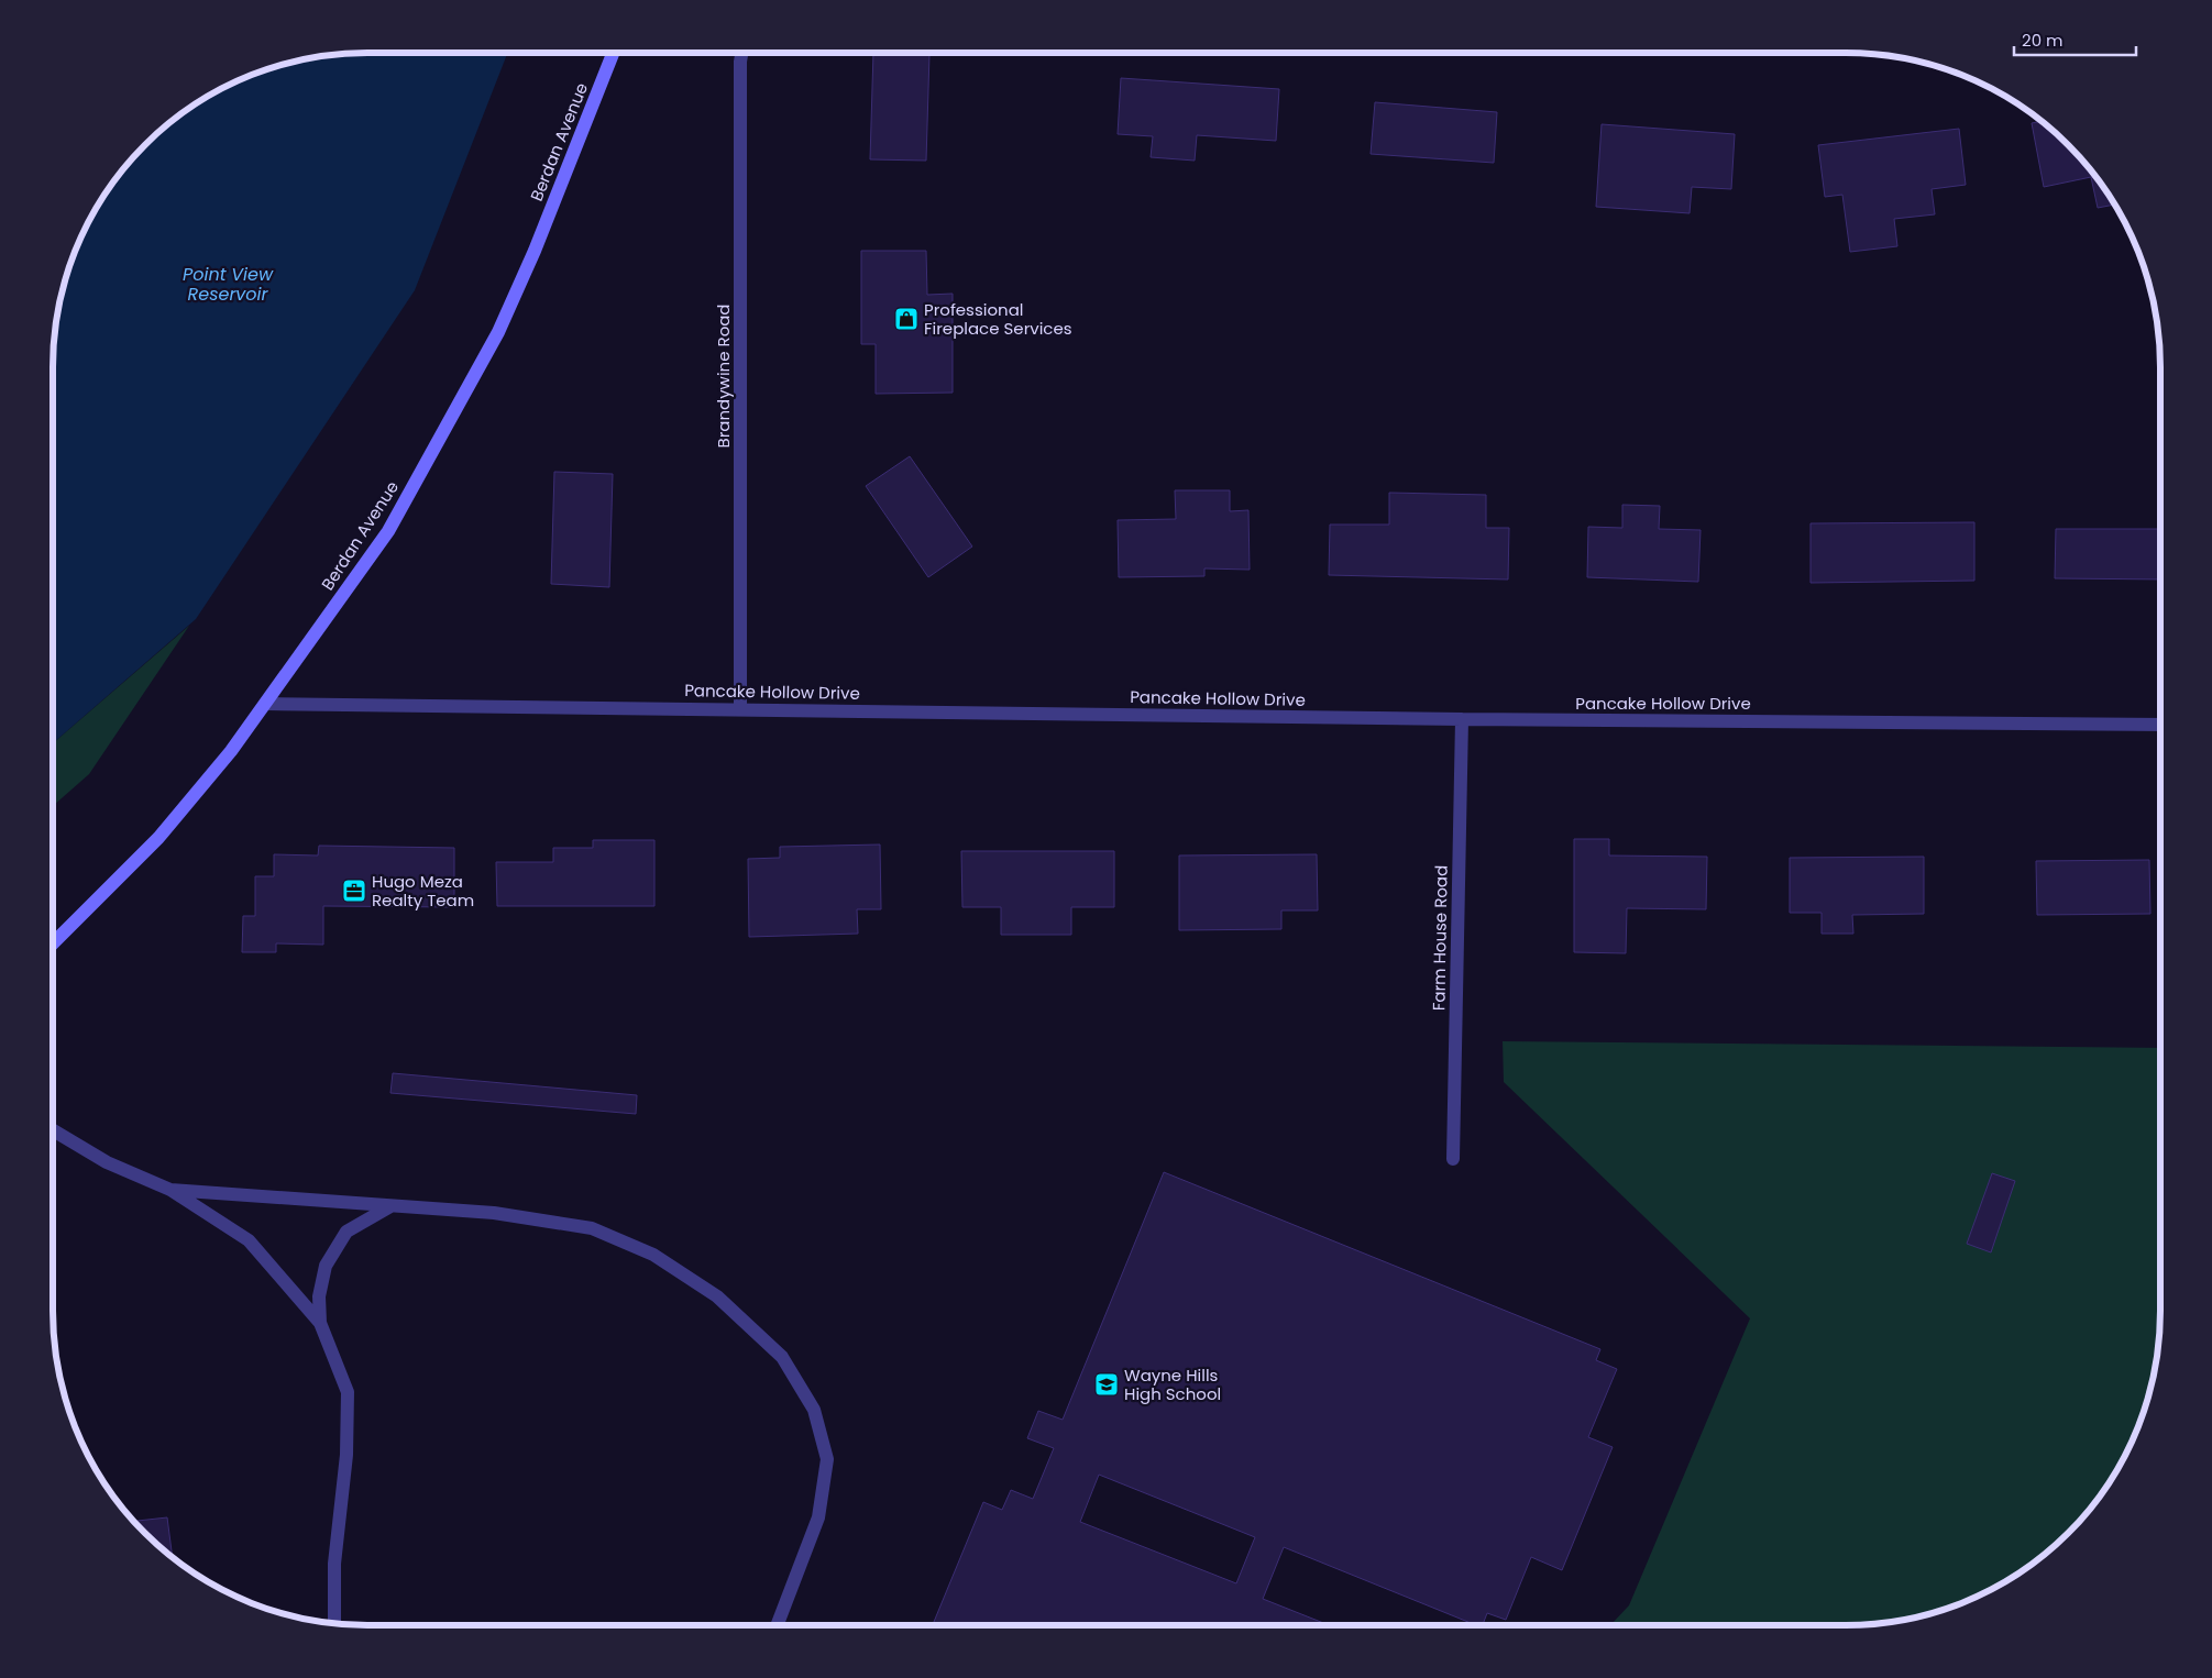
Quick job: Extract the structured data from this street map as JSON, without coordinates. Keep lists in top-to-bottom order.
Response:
{
  "streets": {
    "main road": ["Berdan Avenue"],
    "street": ["Brandywine Road", "Pancake Hollow Drive", "Farm House Road"]
  },
  "crossings": [
    ["Berdan Avenue", "Pancake Hollow Drive"],
    ["Brandywine Road", "Pancake Hollow Drive"],
    ["Pancake Hollow Drive", "Farm House Road"]
  ],
  "water": ["Point View Reservoir"],
  "places": {
    "shop": ["Professional Fireplace Services"],
    "office": ["Hugo Meza Realty Team"],
    "school or university": ["Wayne Hills High School"]
  },
  "scale_bar": "20 m"
}
